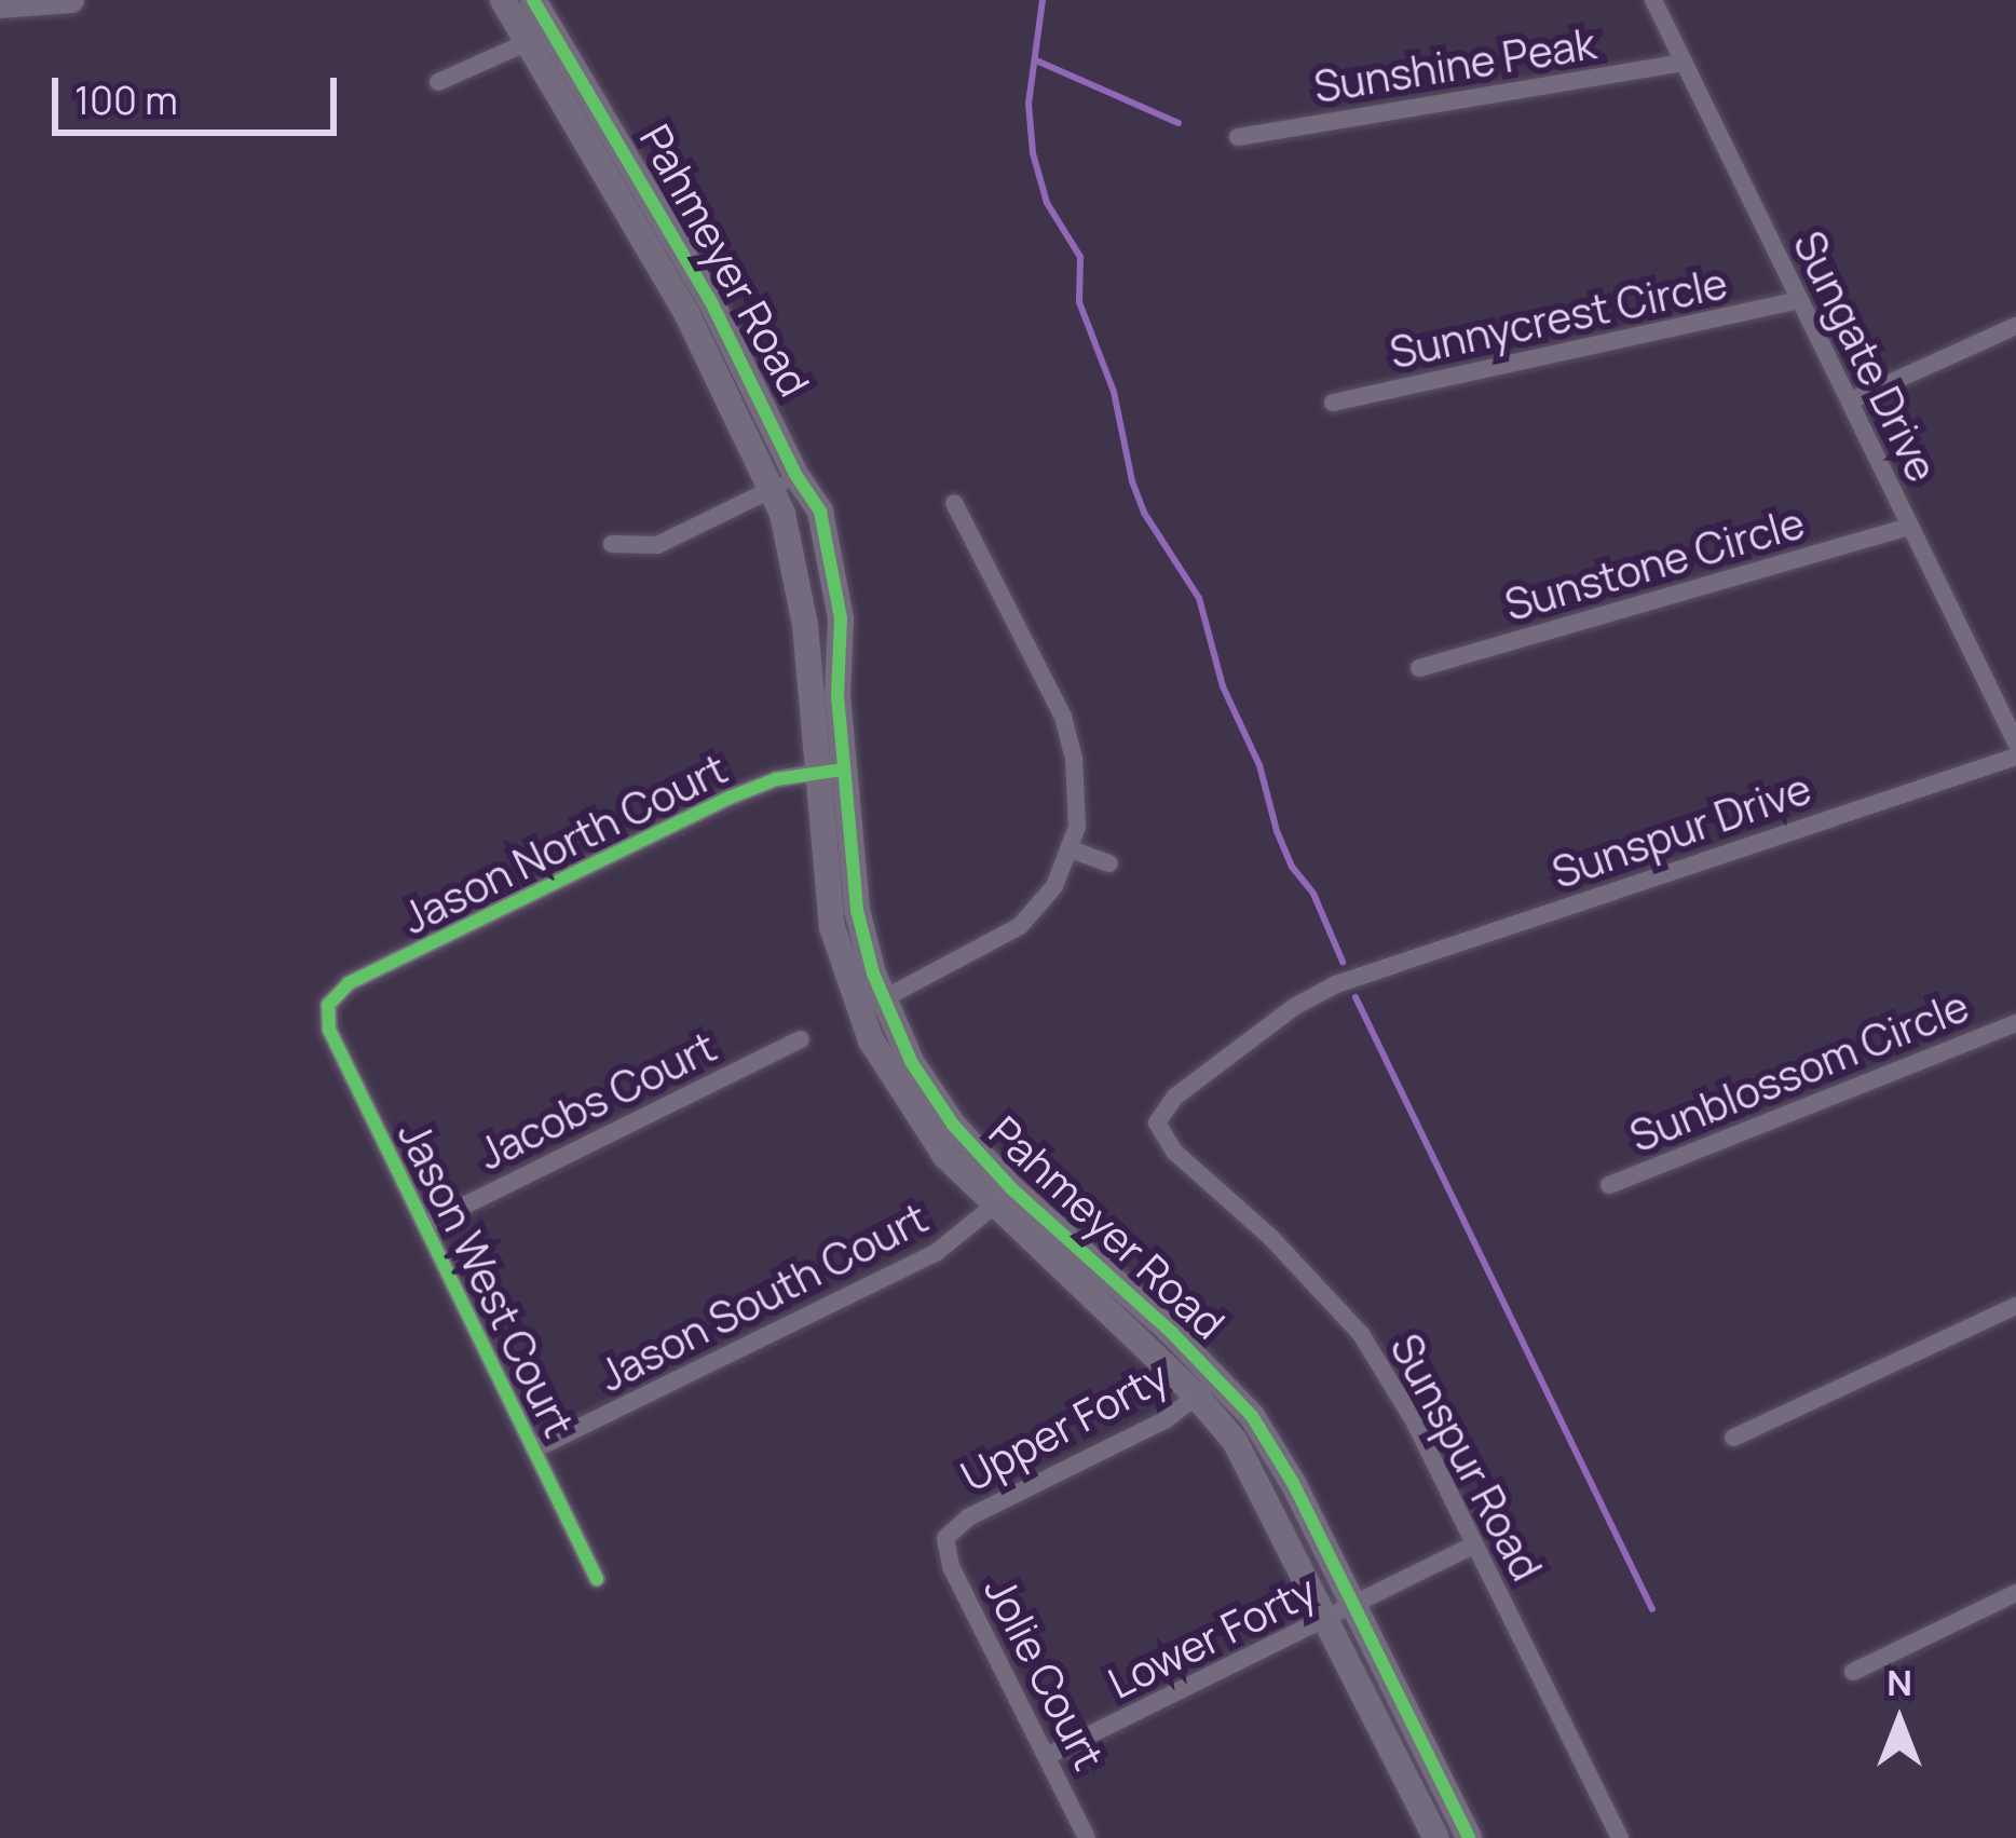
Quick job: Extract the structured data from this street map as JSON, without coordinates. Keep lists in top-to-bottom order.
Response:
{
  "streets": {
    "street": [
      "Sunshine Peak",
      "Pahmeyer Road",
      "Sunnycrest Circle",
      "Sungate Drive",
      "Sunstone Circle",
      "Sunspur Drive",
      "Jason North Court",
      "Sunblossom Circle",
      "Jacobs Court",
      "Jason West Court",
      "Jason South Court",
      "Upper Forty",
      "Sunspur Road",
      "Lower Forty",
      "Jolie Court"
    ]
  },
  "crossings": [
    ["Sunshine Peak", "Sungate Drive"],
    ["Pahmeyer Road", "Jason North Court"],
    ["Pahmeyer Road", "Jason South Court"],
    ["Pahmeyer Road", "Upper Forty"],
    ["Pahmeyer Road", "Lower Forty"],
    ["Sunnycrest Circle", "Sungate Drive"],
    ["Sungate Drive", "Sunstone Circle"],
    ["Sunspur Drive", "Sunspur Road"],
    ["Jason North Court", "Jason West Court"],
    ["Jacobs Court", "Jason West Court"],
    ["Jason West Court", "Jason South Court"],
    ["Upper Forty", "Jolie Court"],
    ["Sunspur Road", "Lower Forty"],
    ["Lower Forty", "Jolie Court"]
  ],
  "scale_bar": "100 m",
  "north": "top"
}
